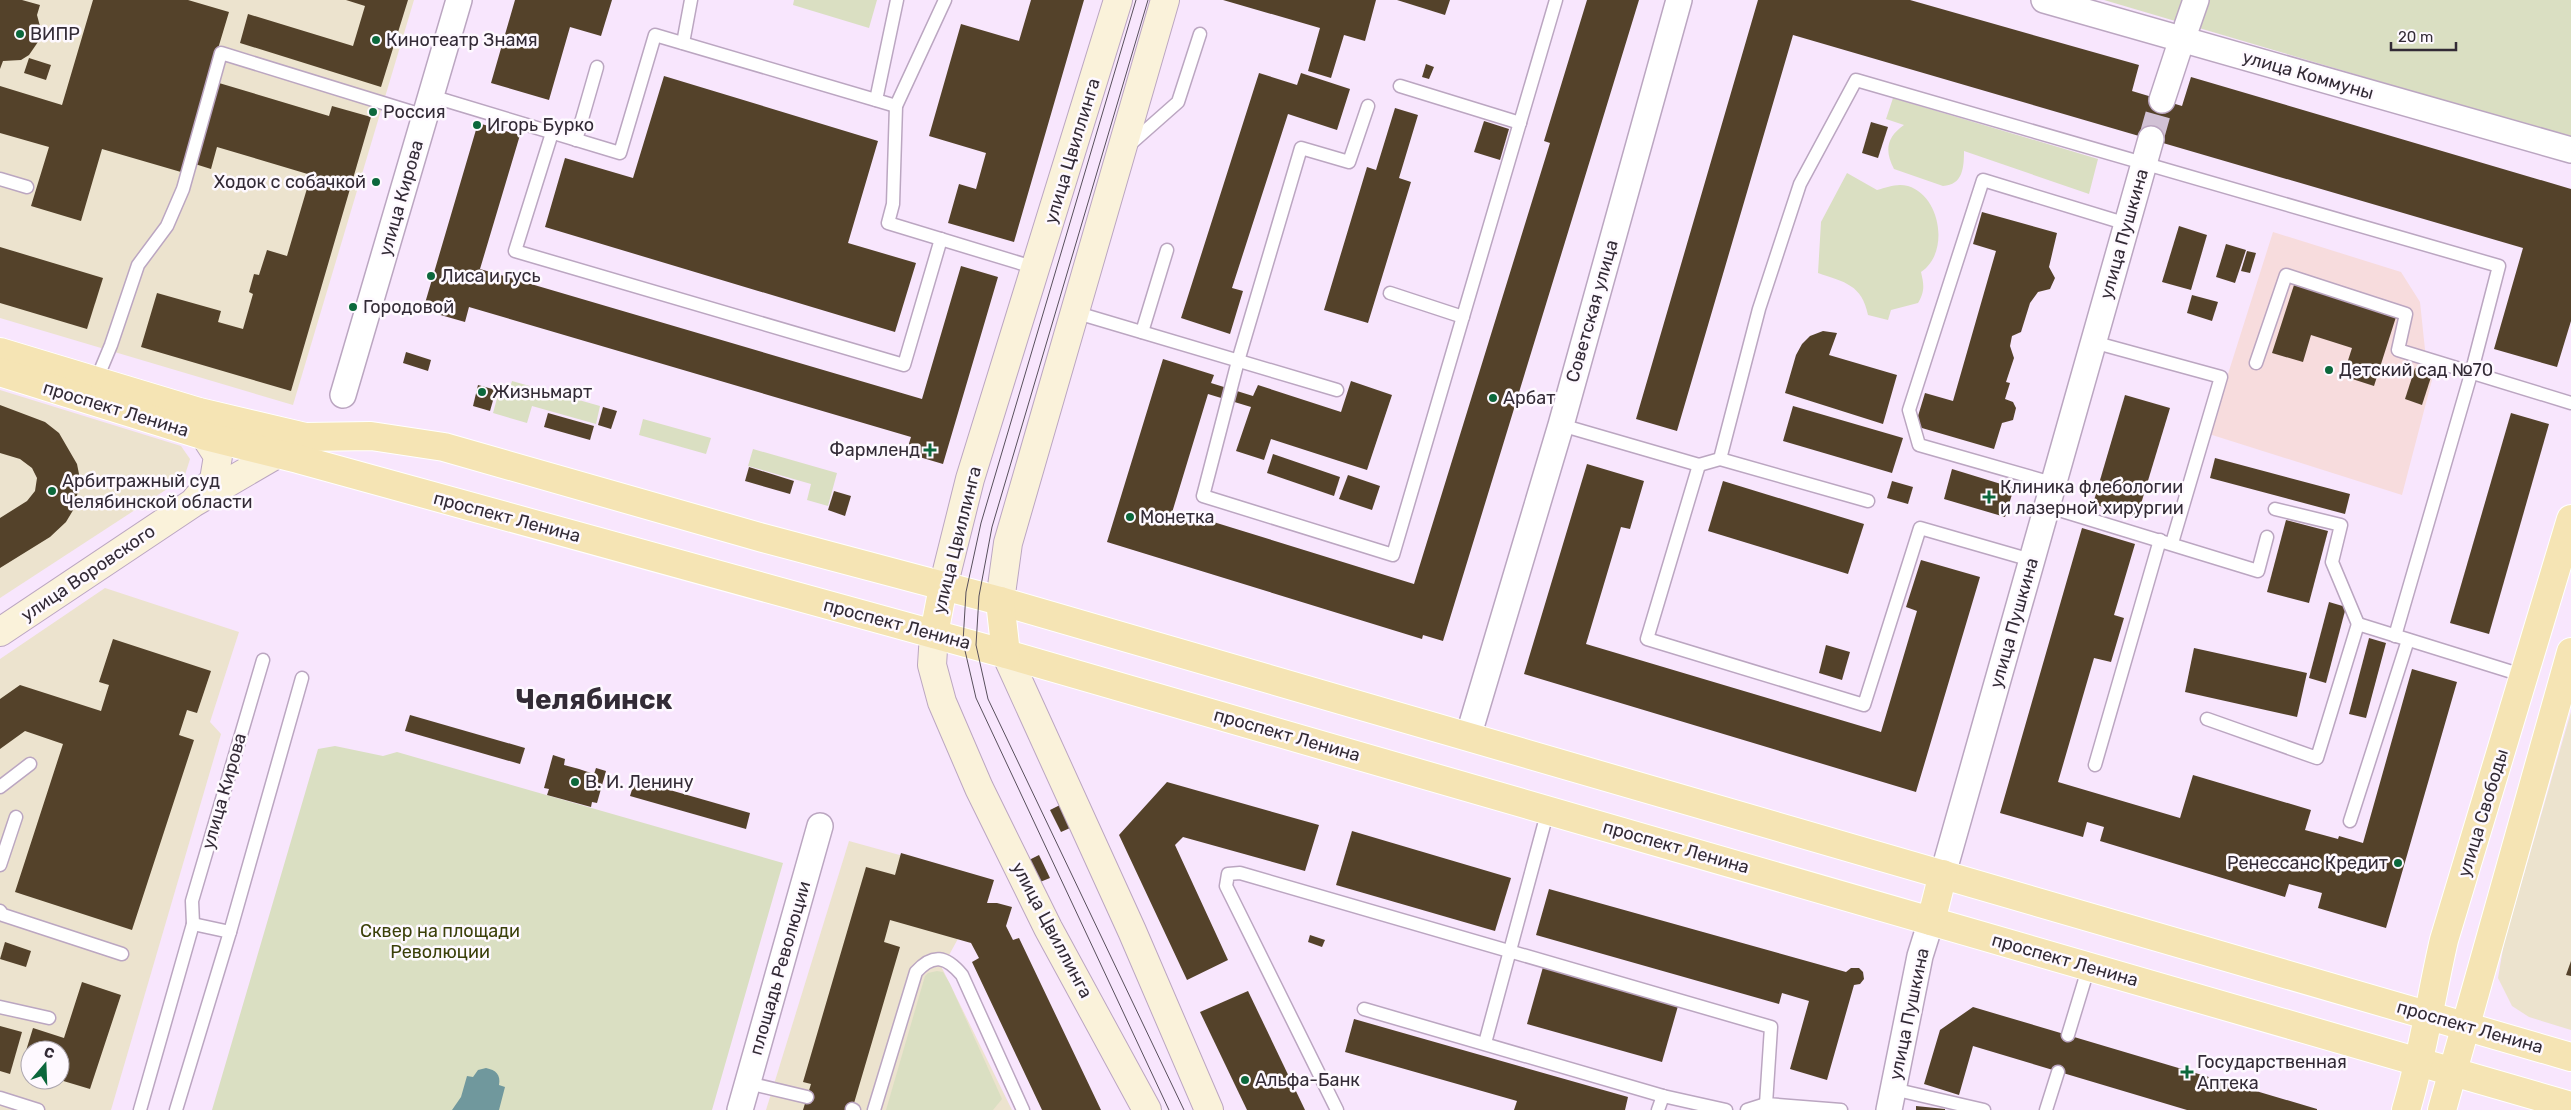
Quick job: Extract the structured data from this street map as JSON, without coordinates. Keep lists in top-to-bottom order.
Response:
{
  "streets": {
    "main road": [
      "улица Цвиллинга",
      "улица Пушкина",
      "проспект Ленина",
      "улица Воровского",
      "улица Свободы"
    ],
    "street": [
      "улица Коммуны",
      "улица Кирова",
      "Советская улица",
      "площадь Революции"
    ]
  },
  "crossings": [
    ["улица Цвиллинга", "проспект Ленина"],
    ["улица Пушкина", "проспект Ленина"],
    ["Советская улица", "проспект Ленина"],
    ["проспект Ленина", "улица Воровского"],
    ["проспект Ленина", "улица Свободы"]
  ],
  "districts": ["Челябинск"],
  "parks": ["Сквер на площади Революции"],
  "places": {
    "other": [
      "ВИПР",
      "Кинотеатр Знамя",
      "Россия",
      "Игорь Бурко",
      "Ходок с собачкой",
      "Лиса и гусь",
      "Городовой",
      "Детский сад №70",
      "Жизньмарт",
      "Арбат",
      "Арбитражный суд Челябинской области",
      "Монетка",
      "В. И. Ленину",
      "Ренессанс Кредит",
      "Альфа-Банк"
    ],
    "health": ["Фармленд", "Клиника флебологии и лазерной хирургии", "Государственная Аптека"]
  },
  "scale_bar": "20 m",
  "north": "top"
}
